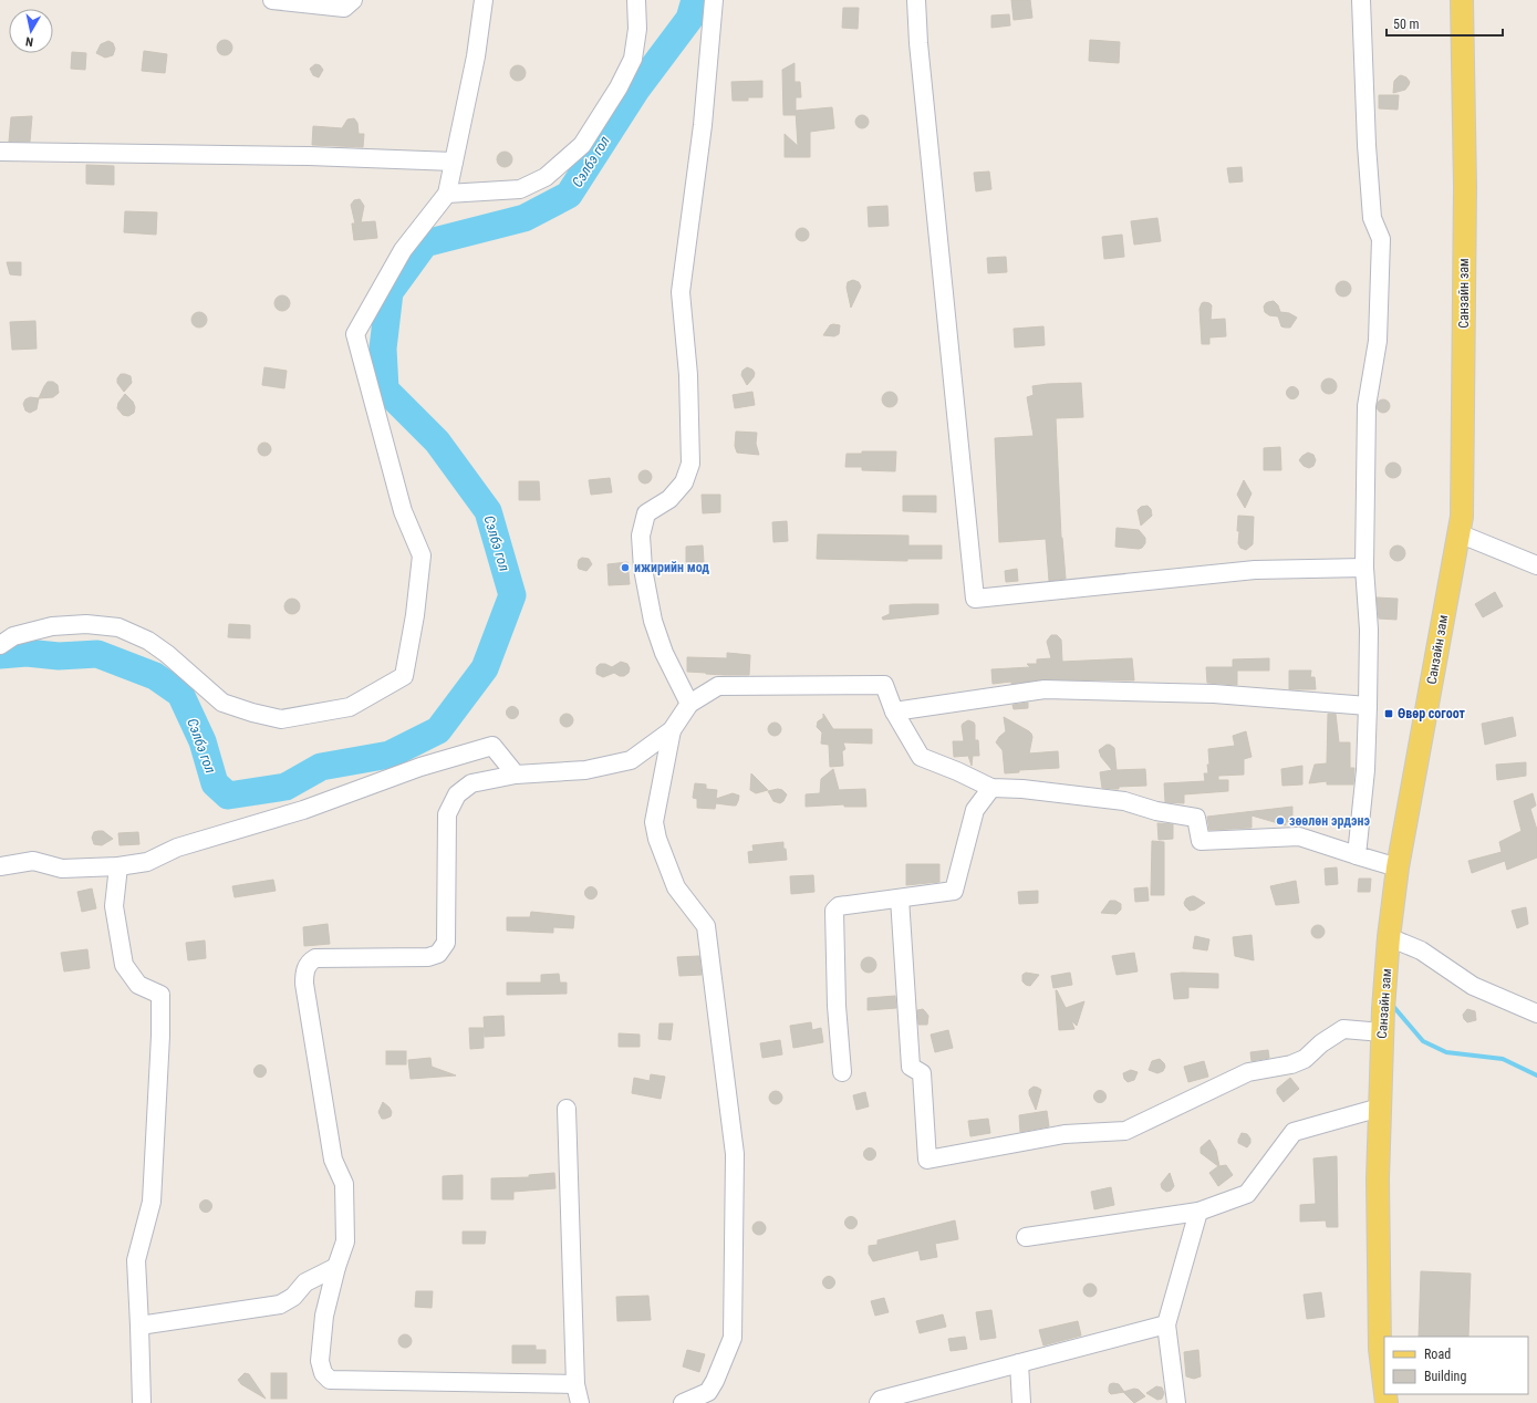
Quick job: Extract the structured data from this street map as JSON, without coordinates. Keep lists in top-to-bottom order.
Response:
{
  "streets": {
    "main road": ["Санзайн зам"]
  },
  "water": ["Сэлбэ гол"],
  "places": {
    "other": ["ижирийн мод", "зөөлөн эрдэнэ"],
    "transit": ["Өвөр согоот"]
  },
  "legend": ["Road", "Building"],
  "scale_bar": "50 m",
  "north": "bottom"
}
